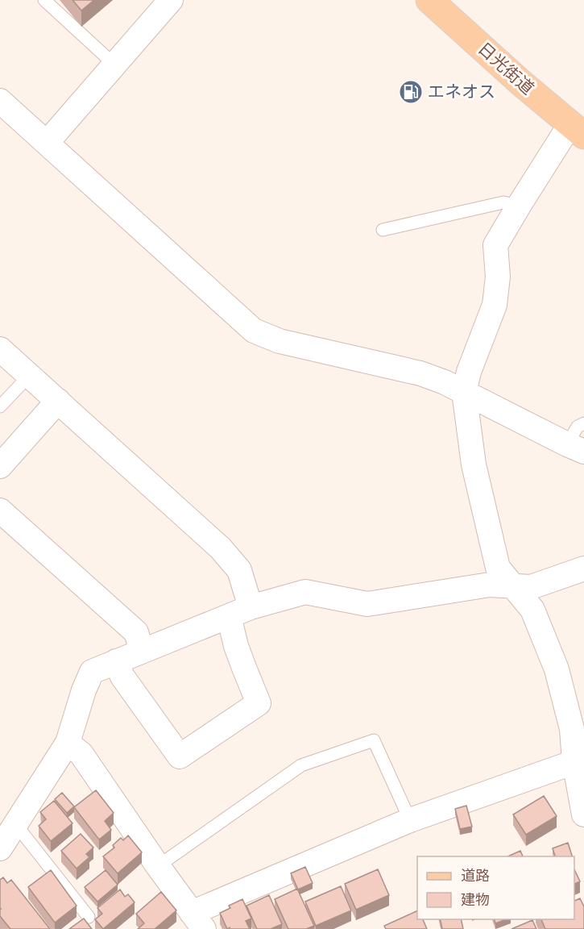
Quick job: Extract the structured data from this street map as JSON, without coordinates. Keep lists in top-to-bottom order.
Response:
{
  "streets": {
    "main road": ["日光街道"]
  },
  "places": {
    "fuel station": ["エネオス"]
  },
  "legend": ["道路", "建物"]
}
